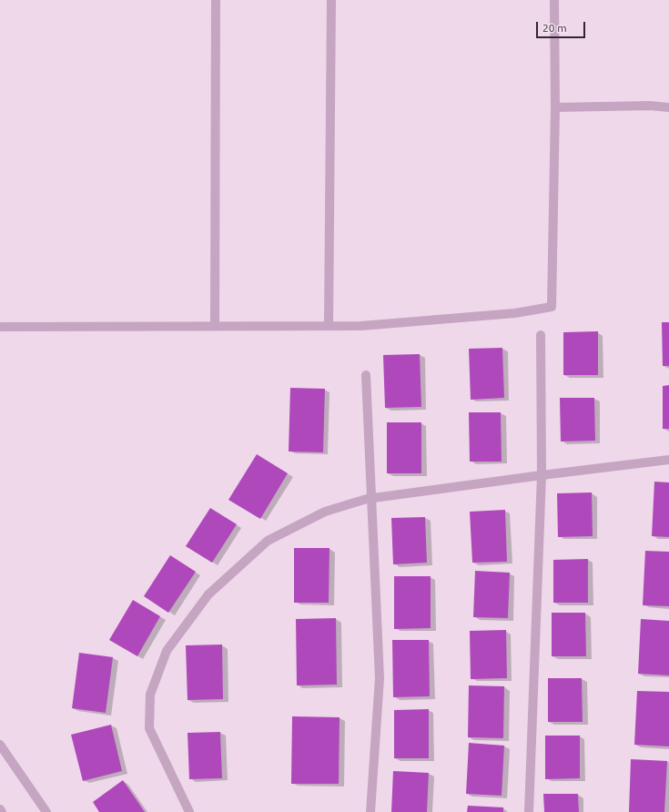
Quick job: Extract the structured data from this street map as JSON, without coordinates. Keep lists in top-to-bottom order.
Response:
{
  "scale_bar": "20 m"
}
